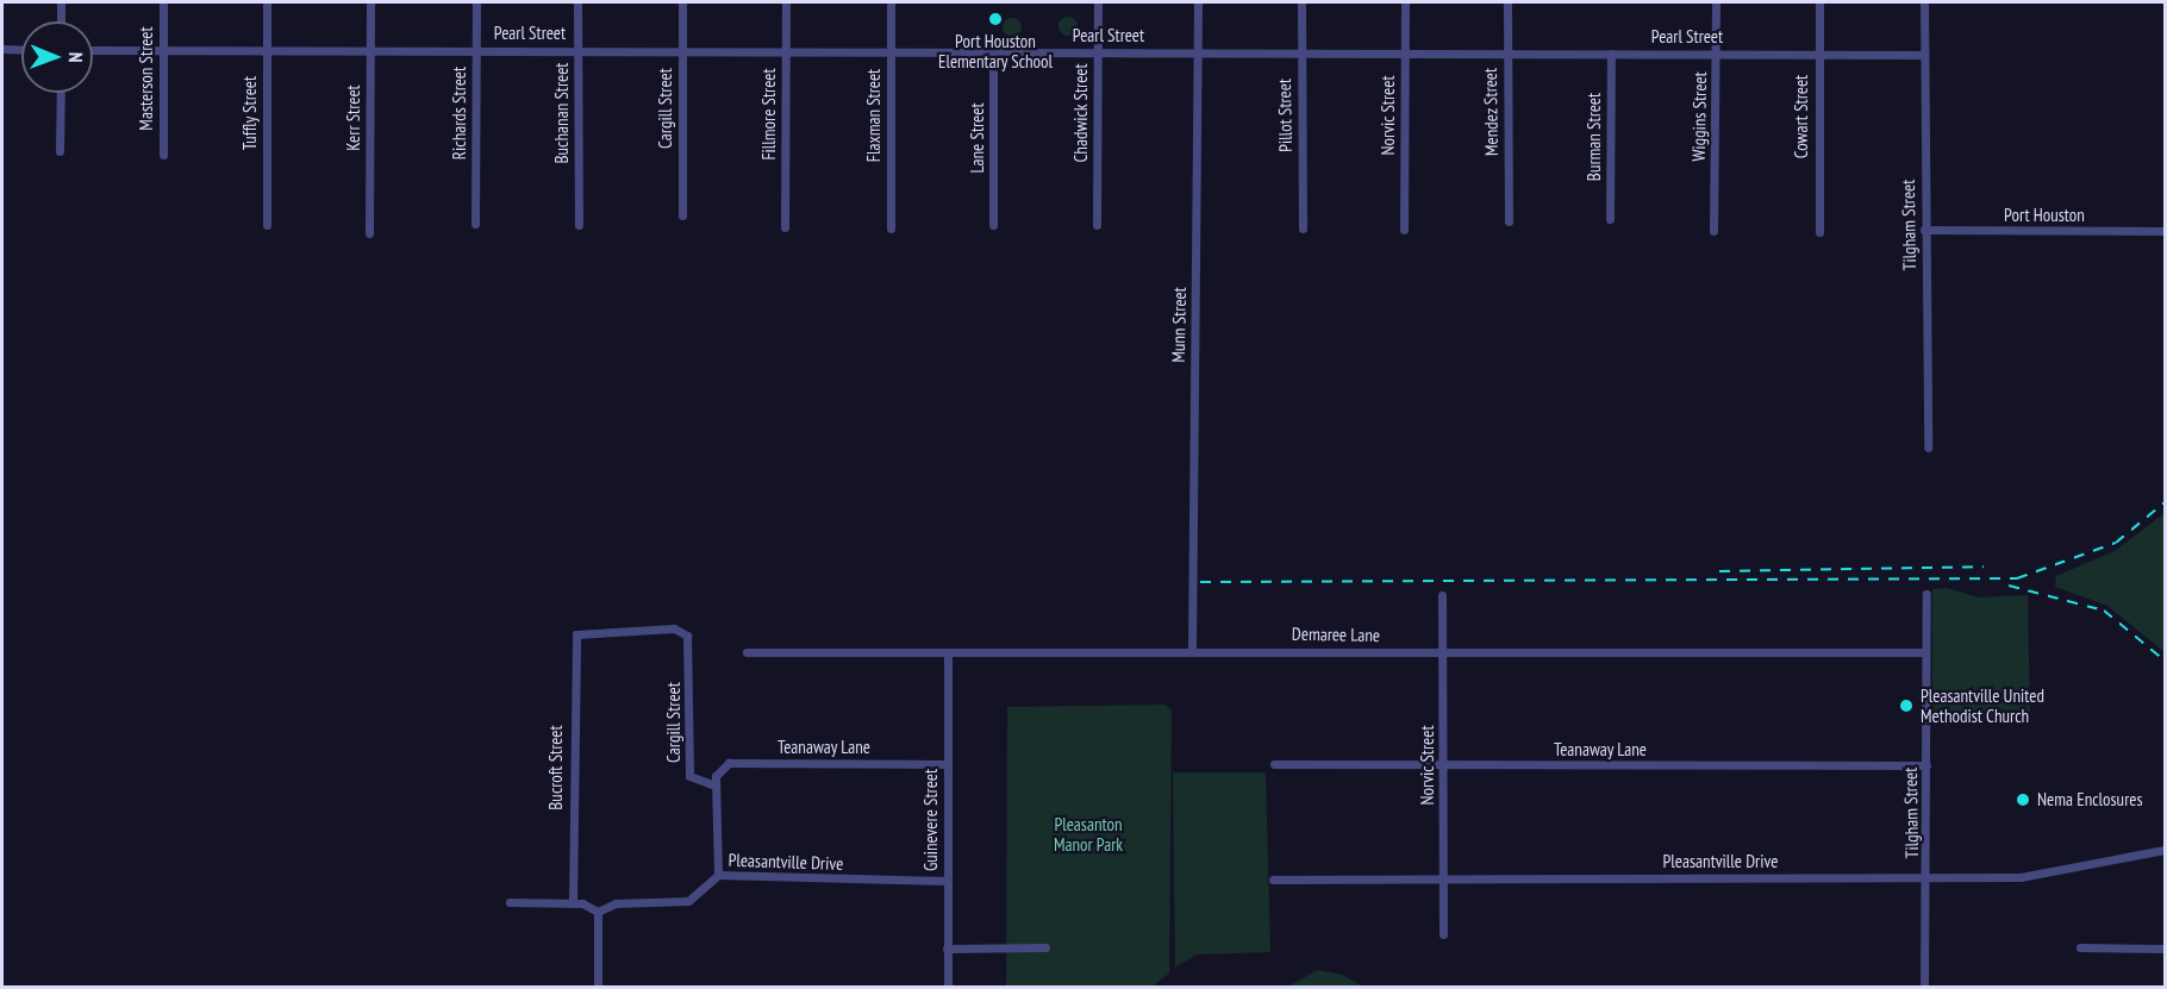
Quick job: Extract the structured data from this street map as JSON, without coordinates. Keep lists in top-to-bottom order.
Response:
{
  "streets": {
    "street": [
      "Pearl Street",
      "Masterson Street",
      "Cargill Street",
      "Mendez Street",
      "Tuffly Street",
      "Richards Street",
      "Buchanan Street",
      "Chadwick Street",
      "Fillmore Street",
      "Flaxman Street",
      "Pillot Street",
      "Norvic Street",
      "Wiggins Street",
      "Cowart Street",
      "Kerr Street",
      "Burman Street",
      "Lane Street",
      "Port Houston",
      "Tilgham Street",
      "Munn Street",
      "Demaree Lane",
      "Teanaway Lane",
      "Bucroft Street",
      "Guinevere Street",
      "Pleasantville Drive"
    ]
  },
  "crossings": [
    ["Pearl Street", "Masterson Street"],
    ["Pearl Street", "Cargill Street"],
    ["Pearl Street", "Mendez Street"],
    ["Pearl Street", "Tuffly Street"],
    ["Pearl Street", "Richards Street"],
    ["Pearl Street", "Buchanan Street"],
    ["Pearl Street", "Chadwick Street"],
    ["Pearl Street", "Fillmore Street"],
    ["Pearl Street", "Flaxman Street"],
    ["Pearl Street", "Pillot Street"],
    ["Pearl Street", "Norvic Street"],
    ["Pearl Street", "Wiggins Street"],
    ["Pearl Street", "Cowart Street"],
    ["Pearl Street", "Kerr Street"],
    ["Pearl Street", "Burman Street"],
    ["Pearl Street", "Lane Street"],
    ["Pearl Street", "Tilgham Street"],
    ["Pearl Street", "Munn Street"],
    ["Cargill Street", "Teanaway Lane"],
    ["Cargill Street", "Bucroft Street"],
    ["Norvic Street", "Demaree Lane"],
    ["Norvic Street", "Teanaway Lane"],
    ["Norvic Street", "Pleasantville Drive"],
    ["Port Houston", "Tilgham Street"],
    ["Tilgham Street", "Demaree Lane"],
    ["Tilgham Street", "Teanaway Lane"],
    ["Tilgham Street", "Pleasantville Drive"],
    ["Munn Street", "Demaree Lane"],
    ["Demaree Lane", "Guinevere Street"],
    ["Teanaway Lane", "Guinevere Street"],
    ["Guinevere Street", "Pleasantville Drive"]
  ],
  "parks": ["Pleasanton Manor Park"],
  "places": ["Port Houston Elementary School", "Pleasantville United Methodist Church", "Nema Enclosures"],
  "north": "right"
}
